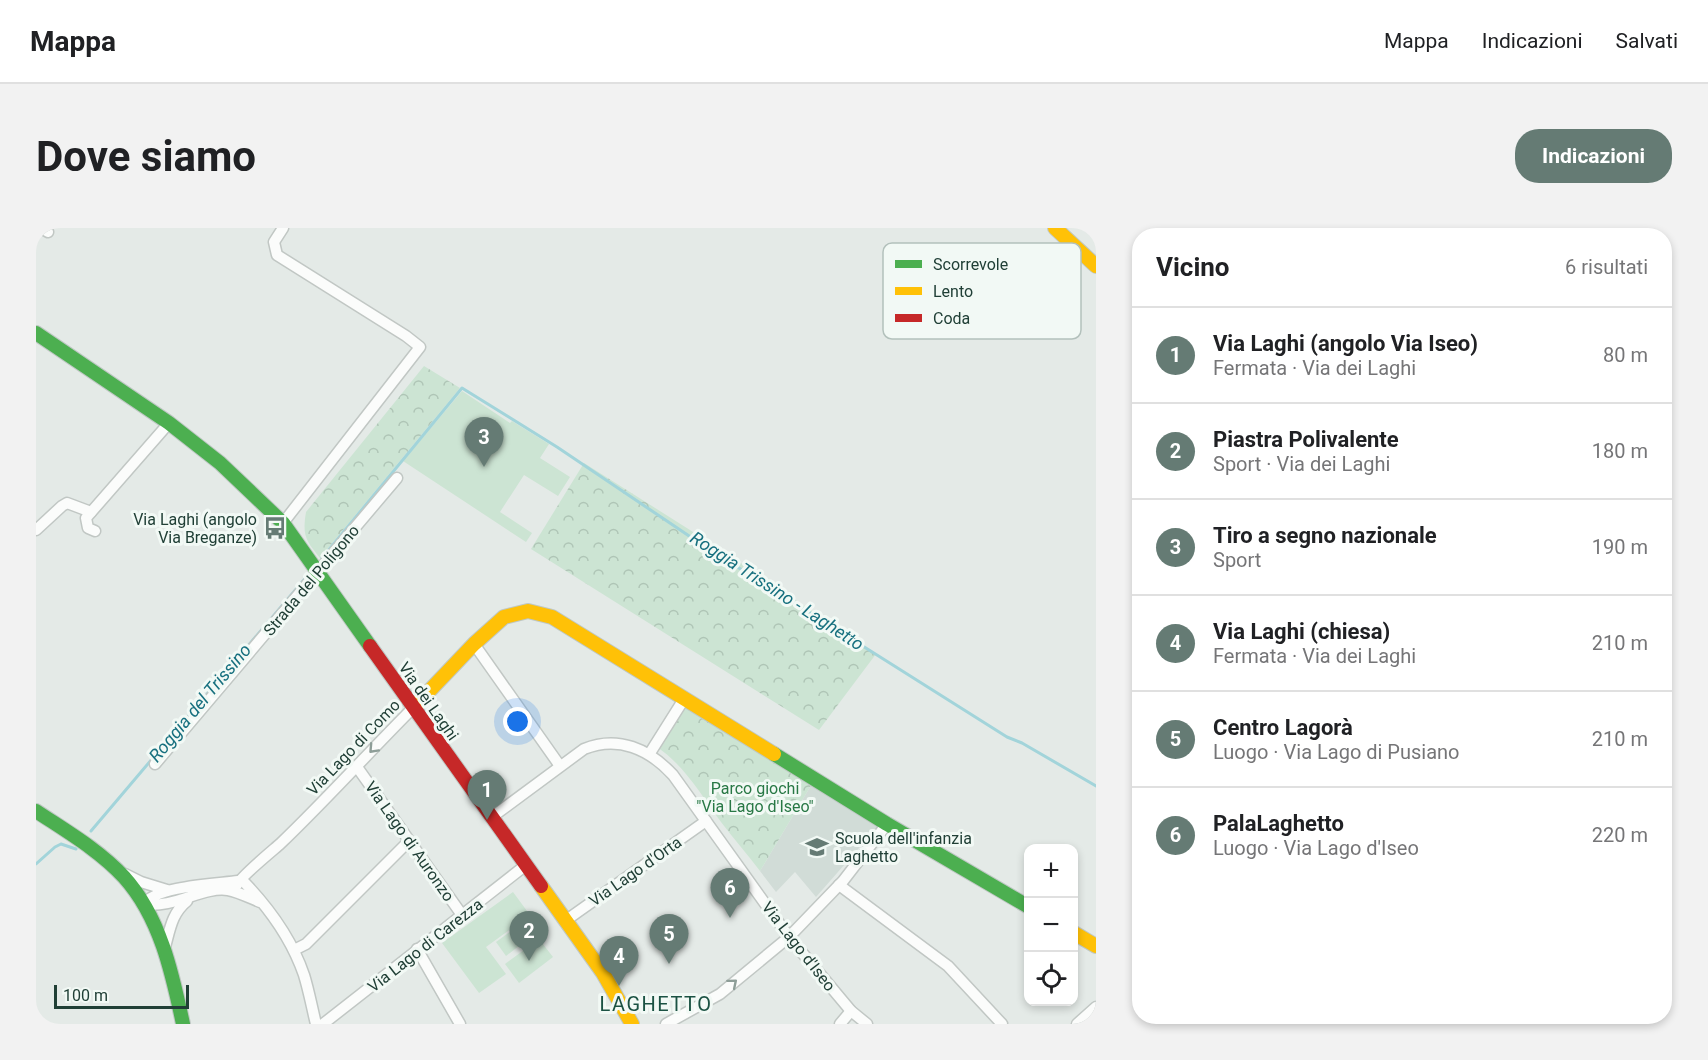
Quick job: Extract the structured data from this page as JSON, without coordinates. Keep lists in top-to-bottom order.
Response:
{
  "streets": {
    "street": [
      "Strada del Poligono",
      "Via dei Laghi",
      "Via Lago di Como",
      "Via Lago di Auronzo",
      "Via Lago d'Orta",
      "Via Lago di Carezza",
      "Via Lago d'Iseo"
    ]
  },
  "crossings": [
    ["Strada del Poligono", "Via dei Laghi"],
    ["Via dei Laghi", "Via Lago di Como"],
    ["Via dei Laghi", "Via Lago d'Orta"],
    ["Via dei Laghi", "Via Lago di Carezza"],
    ["Via dei Laghi", "Via Lago d'Iseo"],
    ["Via Lago di Como", "Via Lago di Auronzo"],
    ["Via Lago di Auronzo", "Via Lago di Carezza"],
    ["Via Lago d'Orta", "Via Lago d'Iseo"]
  ],
  "districts": ["LAGHETTO"],
  "water": ["Roggia Trissino - Laghetto", "Roggia del Trissino"],
  "parks": ["Parco giochi \"Via Lago d'Iseo\""],
  "places": {
    "bus stop": ["Via Laghi (angolo Via Breganze)"],
    "school or university": ["Scuola dell'infanzia Laghetto"]
  },
  "legend": ["Scorrevole", "Lento", "Coda"],
  "scale_bar": "100 m",
  "page": {
    "header": "Mappa",
    "nav": ["Mappa", "Indicazioni", "Salvati"],
    "buttons": "Indicazioni",
    "title": "Dove siamo",
    "heading": ["Vicino", "6 risultati"],
    "list": [
      {
        "mark": "1",
        "name": "Via Laghi (angolo Via Iseo)",
        "note": "Fermata · Via dei Laghi",
        "value": "80 m"
      },
      {
        "mark": "2",
        "name": "Piastra Polivalente",
        "note": "Sport · Via dei Laghi",
        "value": "180 m"
      },
      {
        "mark": "3",
        "name": "Tiro a segno nazionale",
        "note": "Sport",
        "value": "190 m"
      },
      {
        "mark": "4",
        "name": "Via Laghi (chiesa)",
        "note": "Fermata · Via dei Laghi",
        "value": "210 m"
      },
      {
        "mark": "5",
        "name": "Centro Lagorà",
        "note": "Luogo · Via Lago di Pusiano",
        "value": "210 m"
      },
      {
        "mark": "6",
        "name": "PalaLaghetto",
        "note": "Luogo · Via Lago d'Iseo",
        "value": "220 m"
      }
    ],
    "pins": [
      "3",
      "1",
      "6",
      "2",
      "5",
      "4"
    ],
    "map_buttons": ["+", "−"],
    "scale": "100 m"
  }
}
